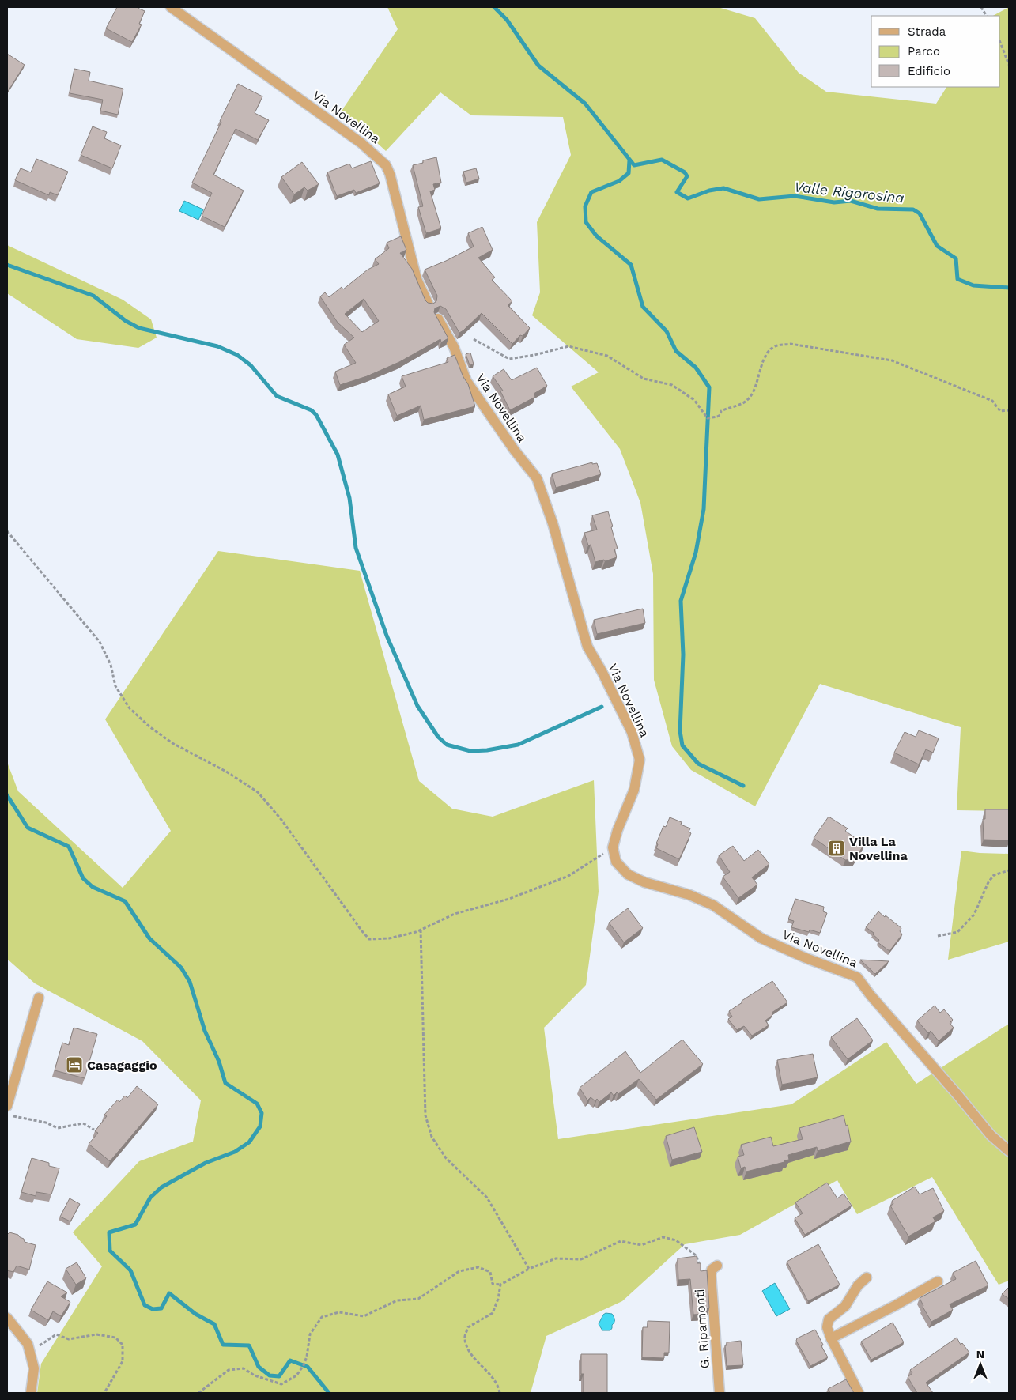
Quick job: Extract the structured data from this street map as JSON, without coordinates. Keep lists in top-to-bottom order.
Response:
{
  "streets": {
    "street": ["Via Novellina", "G. Ripamonti"]
  },
  "water": ["Valle Rigorosina"],
  "places": {
    "building": ["Villa La Novellina"],
    "hotel": ["Casagaggio"]
  },
  "legend": ["Strada", "Parco", "Edificio"],
  "north": "top"
}
